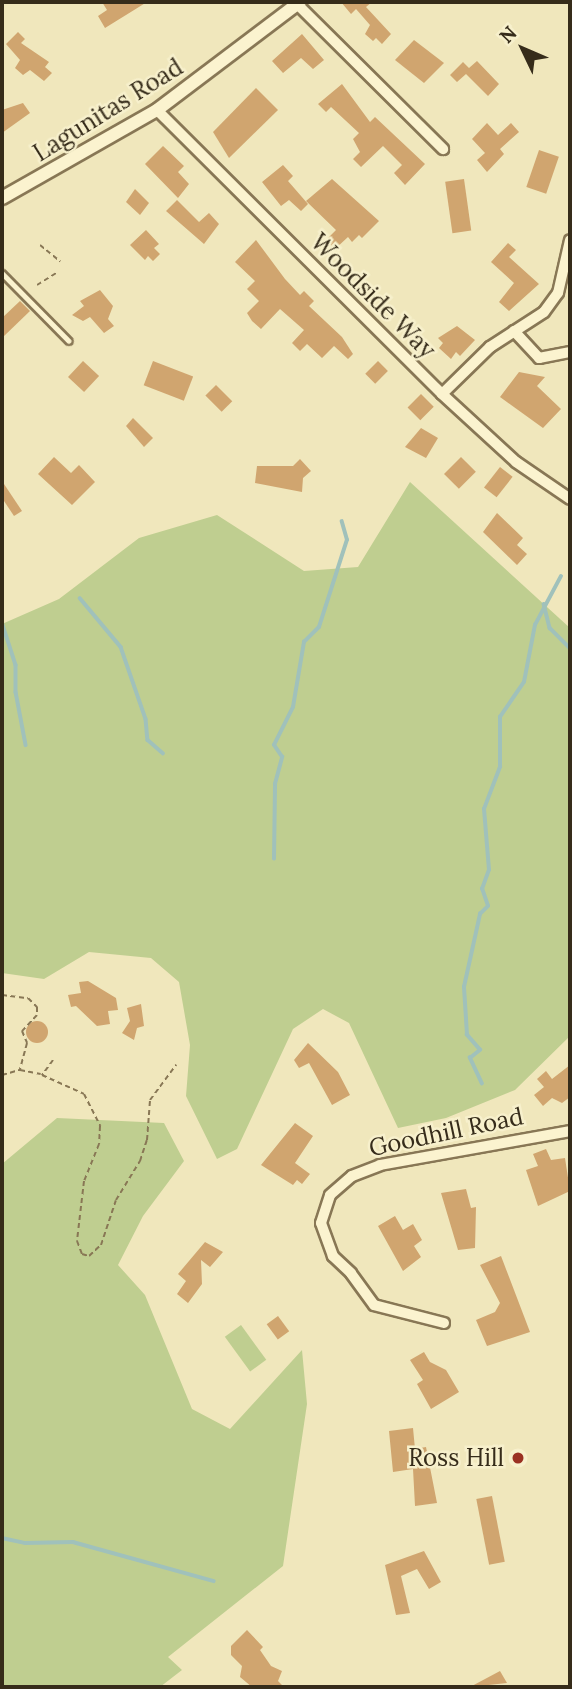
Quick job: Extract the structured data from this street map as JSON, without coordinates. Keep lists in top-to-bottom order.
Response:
{
  "streets": {
    "street": ["Lagunitas Road", "Woodside Way", "Goodhill Road"]
  },
  "crossings": [
    ["Lagunitas Road", "Woodside Way"]
  ],
  "places": ["Ross Hill"],
  "north": "top left"
}
